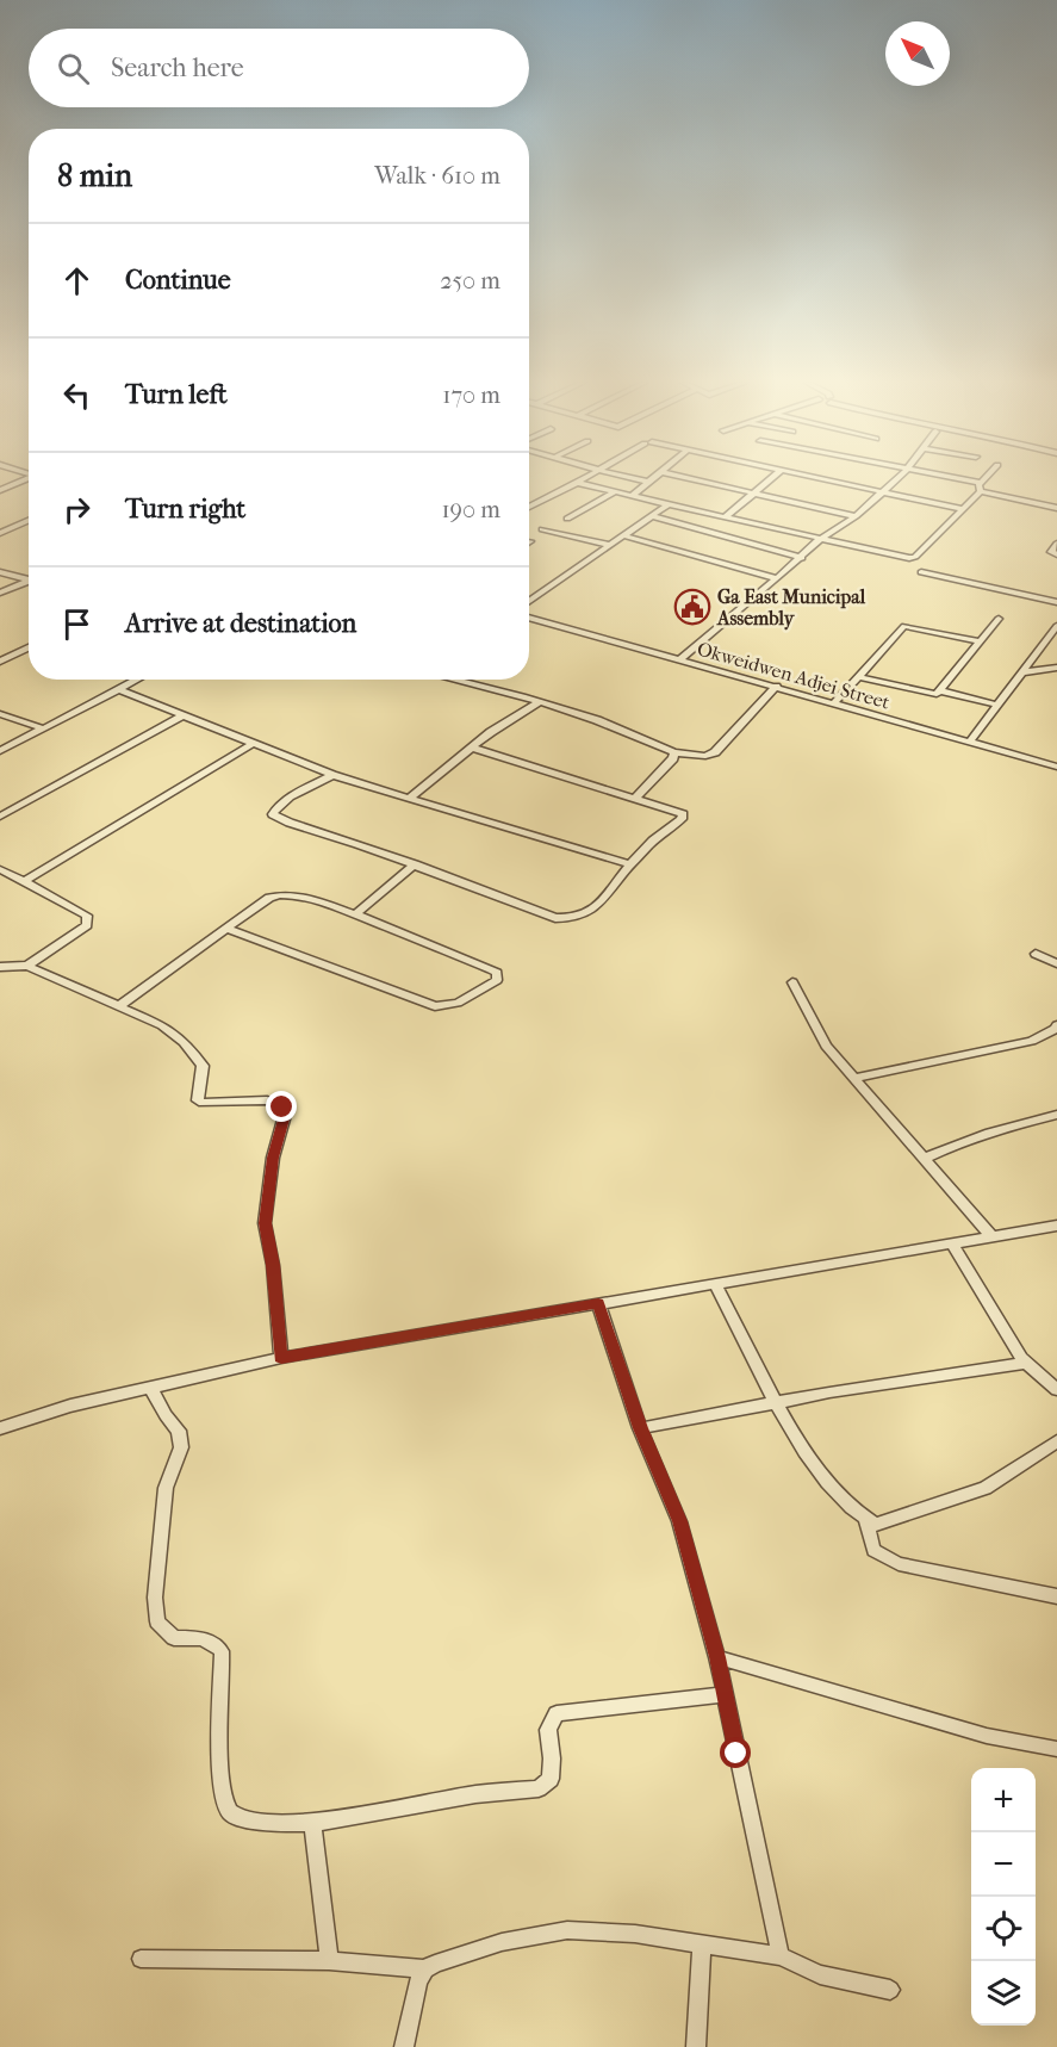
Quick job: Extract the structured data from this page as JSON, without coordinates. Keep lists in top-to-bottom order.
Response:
{
  "streets": {
    "street": ["Okweidwen Adjei Street"]
  },
  "places": {
    "public building": ["Ga East Municipal Assembly"]
  },
  "north": "top left",
  "page": {
    "search": "Search here",
    "heading": ["8 min", "Walk · 610 m"],
    "list": [
      ["Continue", "250 m"],
      ["Turn left", "170 m"],
      ["Turn right", "190 m"],
      "Arrive at destination"
    ],
    "map_buttons": ["+", "−"]
  }
}
